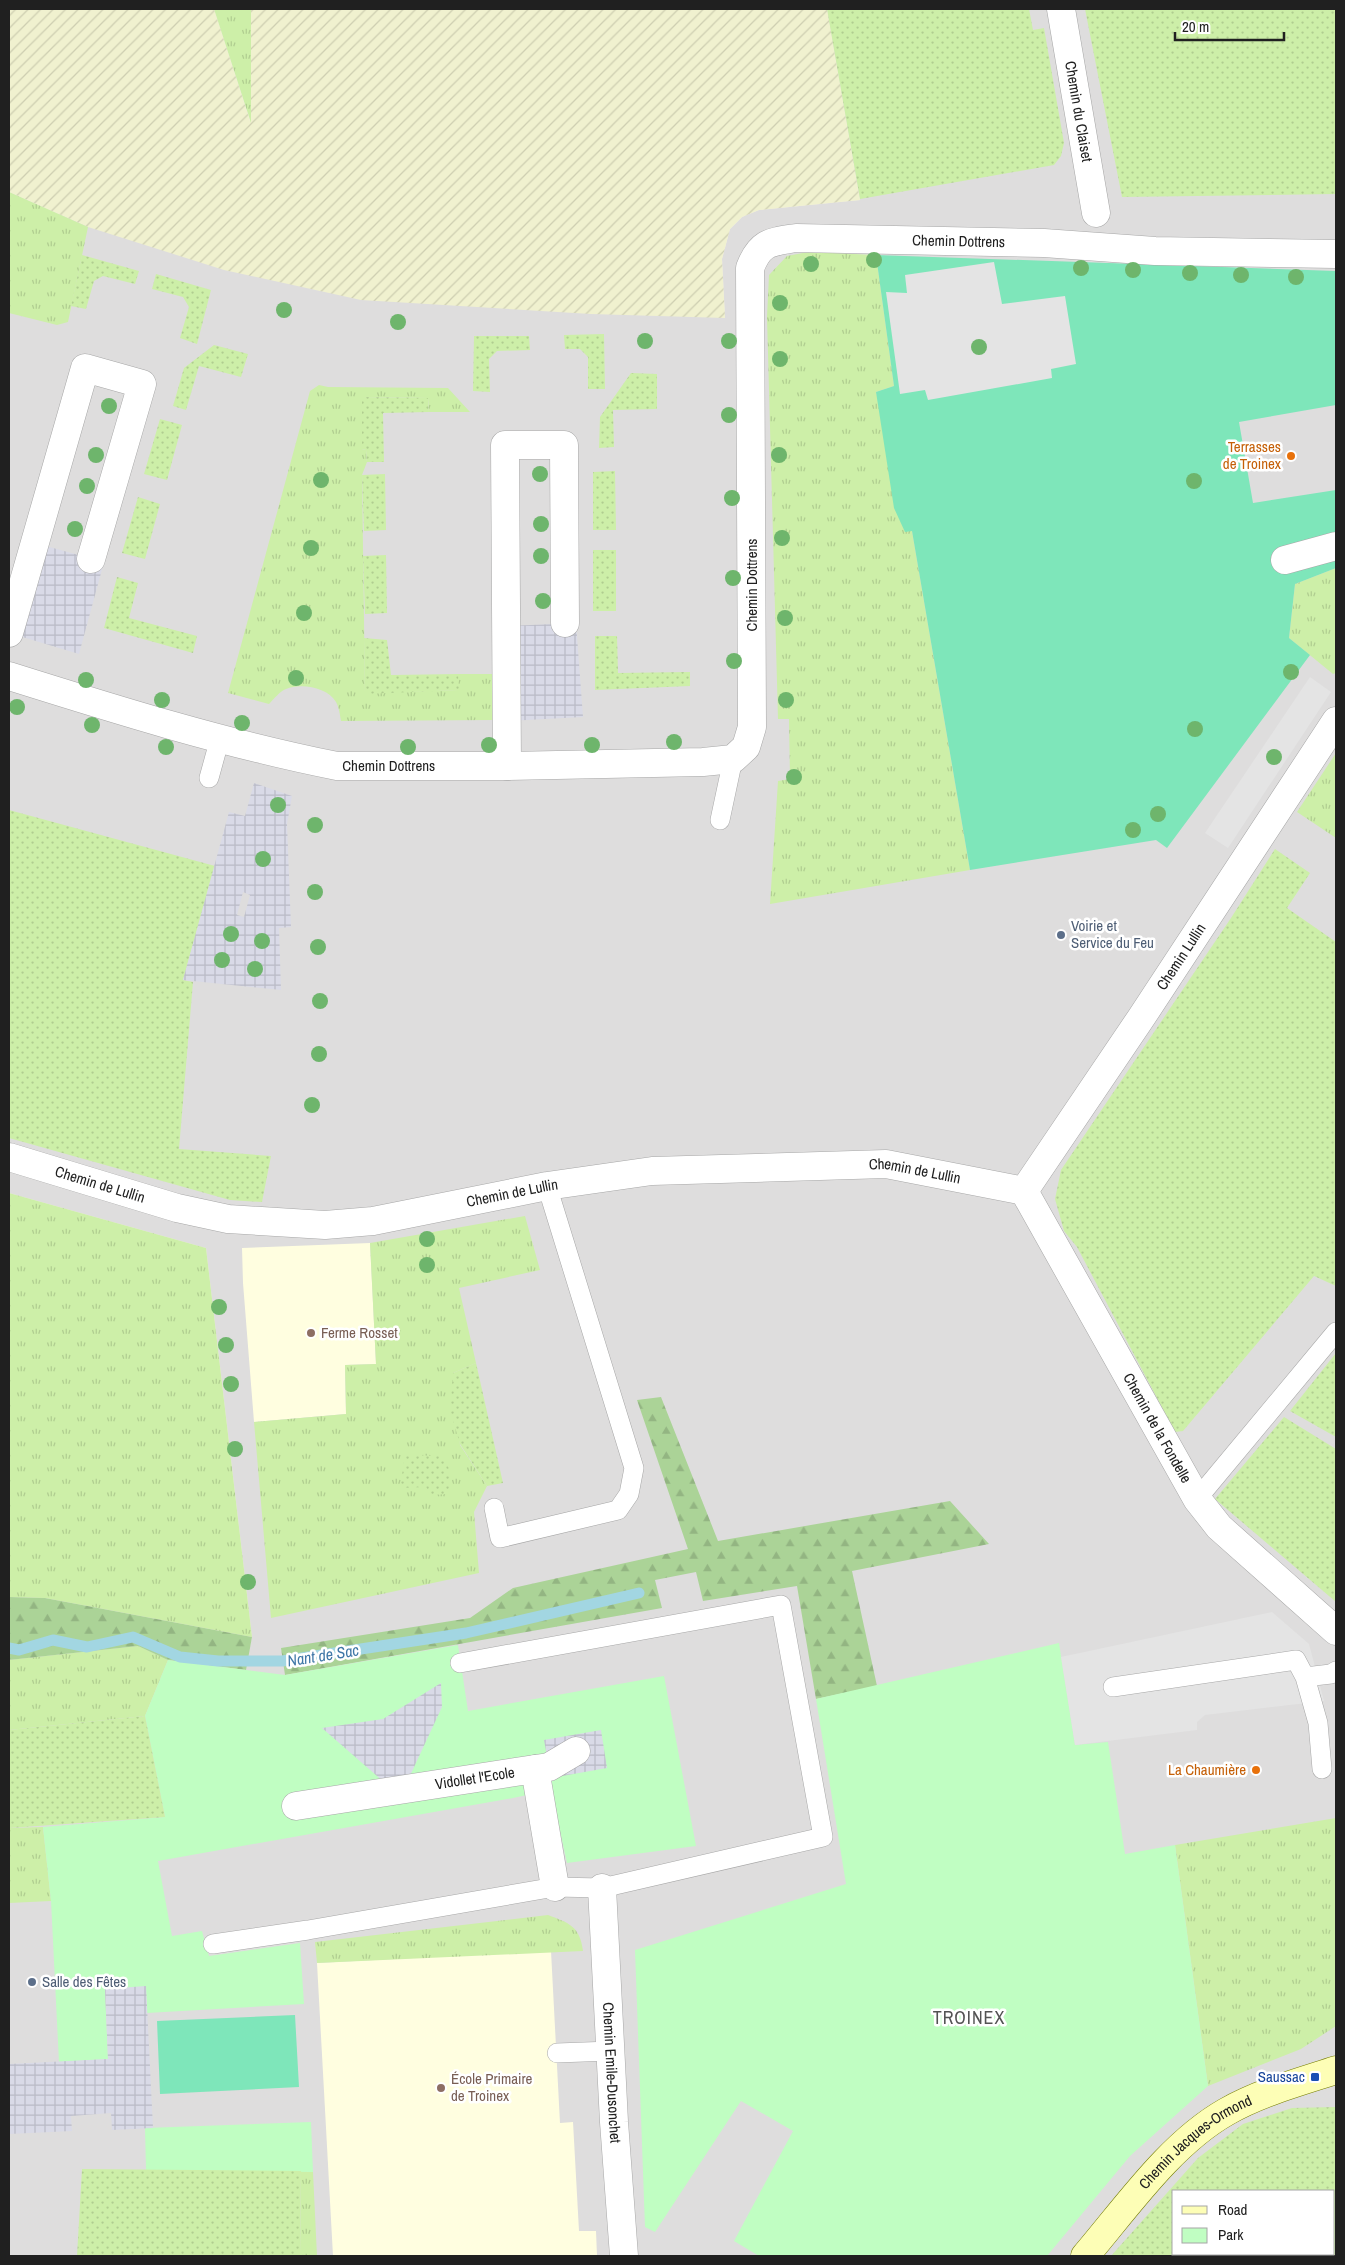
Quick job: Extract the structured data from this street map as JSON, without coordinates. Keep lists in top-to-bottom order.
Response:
{
  "streets": {
    "street": [
      "Chemin du Claiset",
      "Chemin Dottrens",
      "Chemin Lullin",
      "Chemin de Lullin",
      "Chemin de la Fondelle",
      "Vidollet l'Ecole",
      "Chemin Emile-Dusonchet",
      "Chemin Jacques-Ormond"
    ]
  },
  "crossings": [
    ["Chemin Lullin", "Chemin de Lullin"],
    ["Chemin Lullin", "Chemin de la Fondelle"],
    ["Chemin de Lullin", "Chemin de la Fondelle"]
  ],
  "districts": ["TROINEX"],
  "water": ["Nant de Sac"],
  "places": {
    "other": [
      "Terrasses de Troinex",
      "Voirie et Service du Feu",
      "Ferme Rosset",
      "La Chaumière",
      "Salle des Fêtes",
      "École Primaire de Troinex"
    ],
    "transit": ["Saussac"]
  },
  "legend": ["Road", "Park"],
  "scale_bar": "20 m"
}
